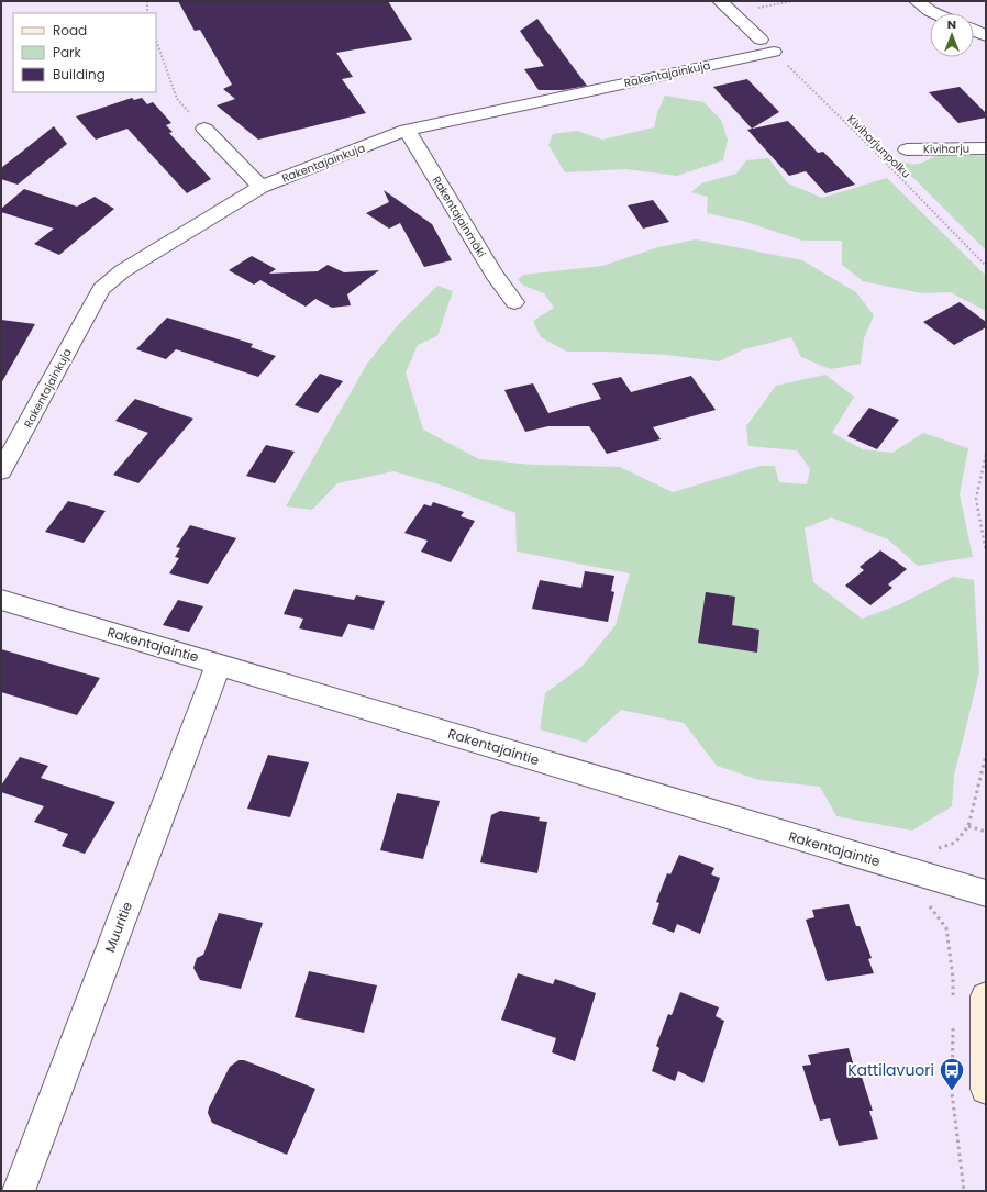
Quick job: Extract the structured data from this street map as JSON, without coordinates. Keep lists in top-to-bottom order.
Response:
{
  "streets": {
    "street": [
      "Rakentajainkuja",
      "Kiviharju",
      "Rakentajainmäki",
      "Rakentajaintie",
      "Muuritie"
    ],
    "path": ["Kiviharjunpolku"]
  },
  "crossings": [
    ["Rakentajainkuja", "Kiviharjunpolku"],
    ["Rakentajainkuja", "Rakentajainmäki"],
    ["Rakentajaintie", "Muuritie"]
  ],
  "places": {
    "bus stop": ["Kattilavuori"]
  },
  "legend": ["Road", "Park", "Building"],
  "north": "top"
}
